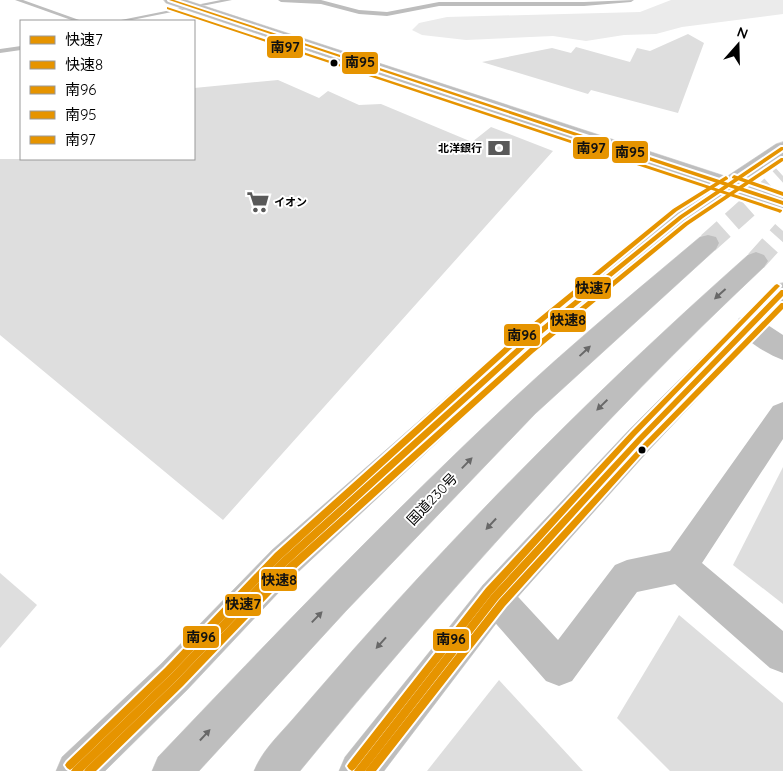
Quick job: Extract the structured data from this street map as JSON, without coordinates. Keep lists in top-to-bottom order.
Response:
{
  "streets": {
    "main road": ["国道230号"]
  },
  "places": {
    "bank": ["北洋銀行"],
    "supermarket": ["イオン"]
  },
  "lines": [
    "transit line 南95",
    "transit line 南97",
    "transit line 快速7",
    "transit line 快速8",
    "transit line 南96"
  ],
  "legend": [
    "快速7",
    "快速8",
    "南96",
    "南95",
    "南97"
  ],
  "north": "top"
}
